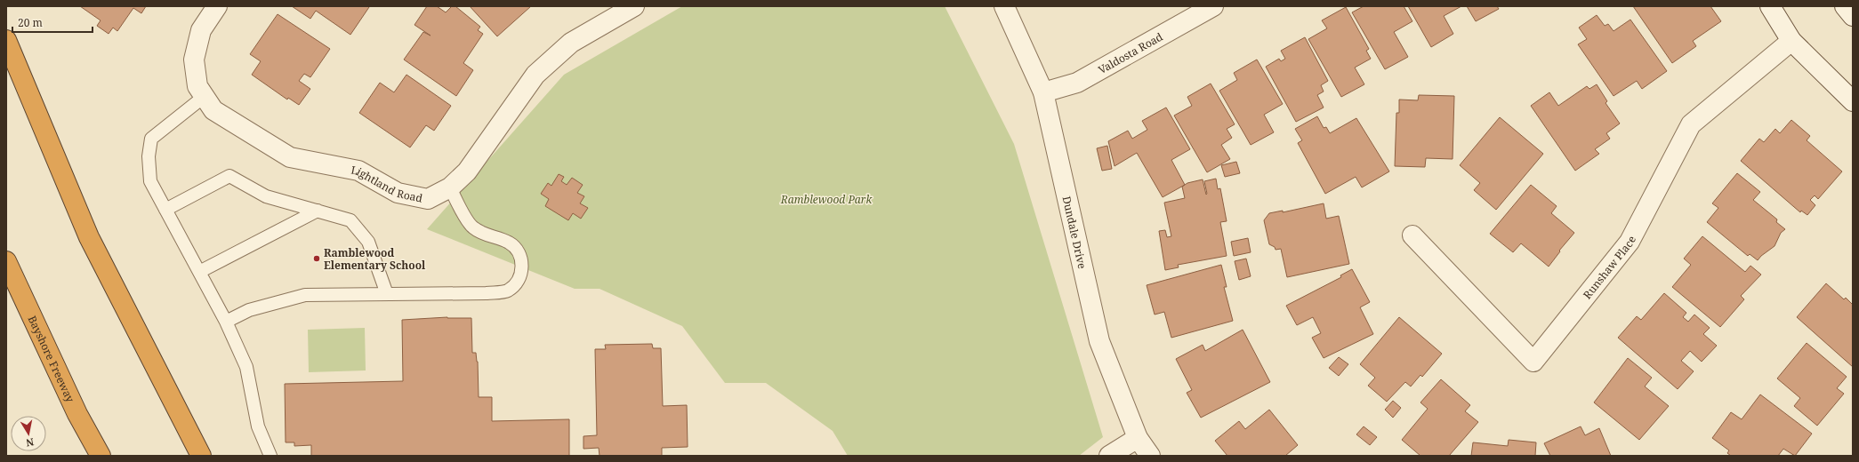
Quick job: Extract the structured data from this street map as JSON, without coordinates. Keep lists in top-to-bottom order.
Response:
{
  "streets": {
    "highway": ["Bayshore Freeway"],
    "street": [
      "Valdosta Road",
      "Lightland Road",
      "Dundale Drive",
      "Runshaw Place"
    ]
  },
  "crossings": [
    ["Valdosta Road", "Dundale Drive"]
  ],
  "parks": ["Ramblewood Park"],
  "places": ["Ramblewood Elementary School"],
  "scale_bar": "20 m",
  "north": "bottom"
}
